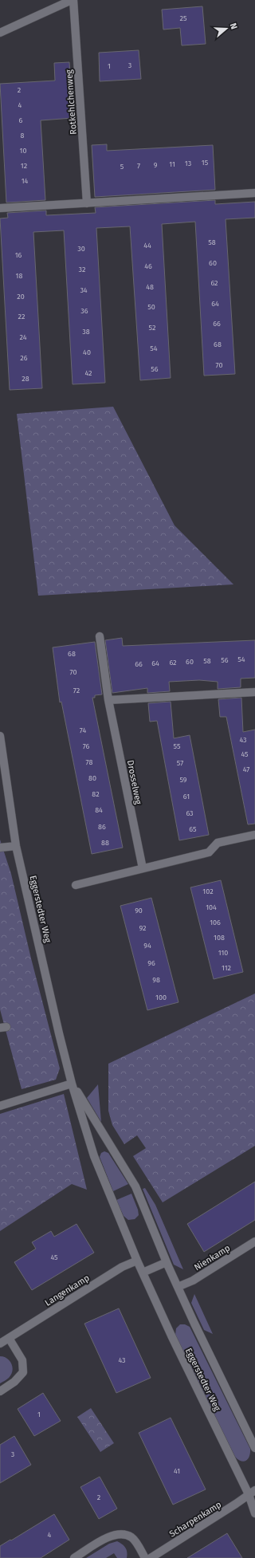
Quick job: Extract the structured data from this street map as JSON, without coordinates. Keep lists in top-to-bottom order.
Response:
{
  "streets": {
    "street": [
      "Rotkehlchenweg",
      "Drosselweg",
      "Eggerstedter Weg",
      "Nienkamp",
      "Langenkamp",
      "Scharpenkamp"
    ]
  },
  "crossings": [
    ["Eggerstedter Weg", "Nienkamp"],
    ["Eggerstedter Weg", "Langenkamp"],
    ["Eggerstedter Weg", "Scharpenkamp"]
  ],
  "house_numbers": [
    "25",
    "3",
    "1",
    "2",
    "4",
    "6",
    "8",
    "10",
    "15",
    "13",
    "11",
    "9",
    "12",
    "7",
    "5",
    "14",
    "58",
    "44",
    "30",
    "16",
    "60",
    "46",
    "32",
    "18",
    "62",
    "48",
    "34",
    "20",
    "64",
    "50",
    "36",
    "22",
    "66",
    "52",
    "38",
    "24",
    "68",
    "54",
    "40",
    "26",
    "70",
    "56",
    "42",
    "28",
    "68",
    "54",
    "56",
    "58",
    "60",
    "62",
    "64",
    "66",
    "70",
    "72",
    "74",
    "43",
    "76",
    "55",
    "45",
    "78",
    "57",
    "47",
    "80",
    "59",
    "82",
    "61",
    "84",
    "63",
    "86",
    "65",
    "88",
    "102",
    "104",
    "90",
    "106",
    "92",
    "108",
    "94",
    "110",
    "96",
    "112",
    "98",
    "100",
    "45",
    "43",
    "1",
    "3",
    "41",
    "2",
    "4"
  ],
  "north": "right"
}
